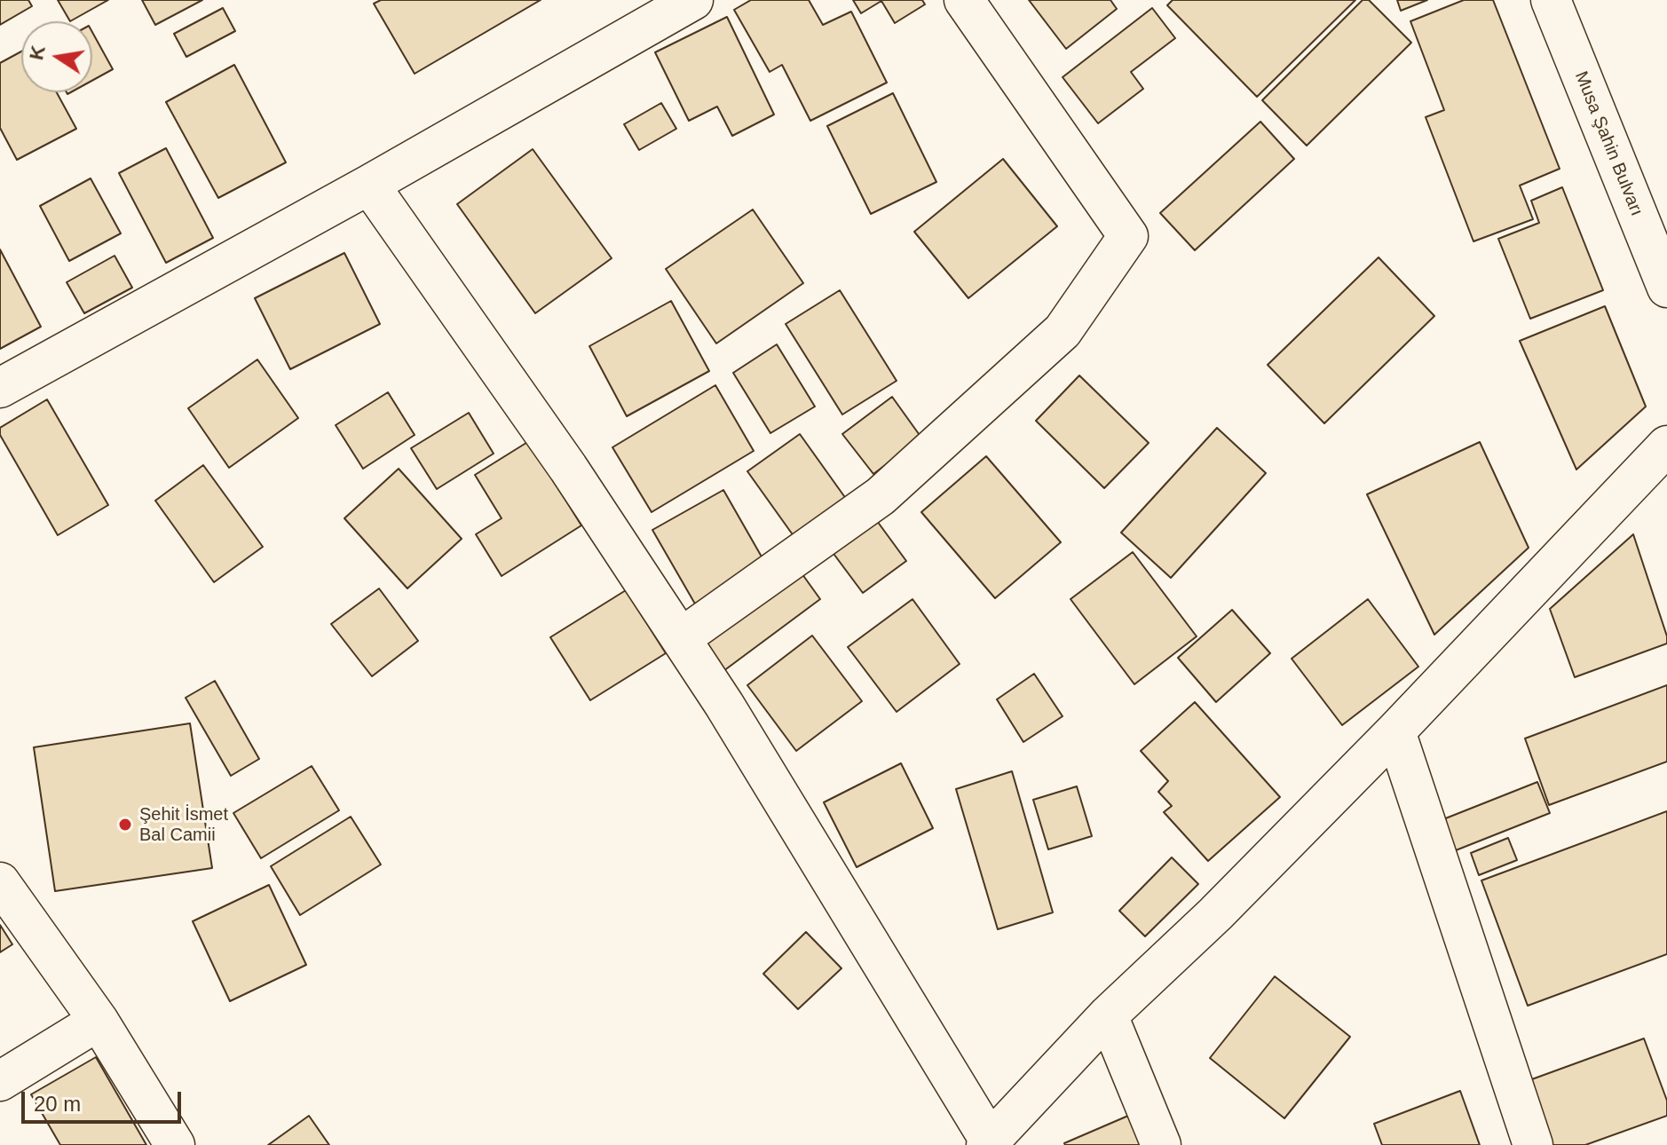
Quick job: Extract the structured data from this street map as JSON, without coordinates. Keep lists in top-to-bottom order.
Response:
{
  "streets": {
    "street": ["Musa Şahin Bulvarı"]
  },
  "places": ["Şehit İsmet Bal Camii"],
  "scale_bar": "20 m",
  "north": "left"
}
